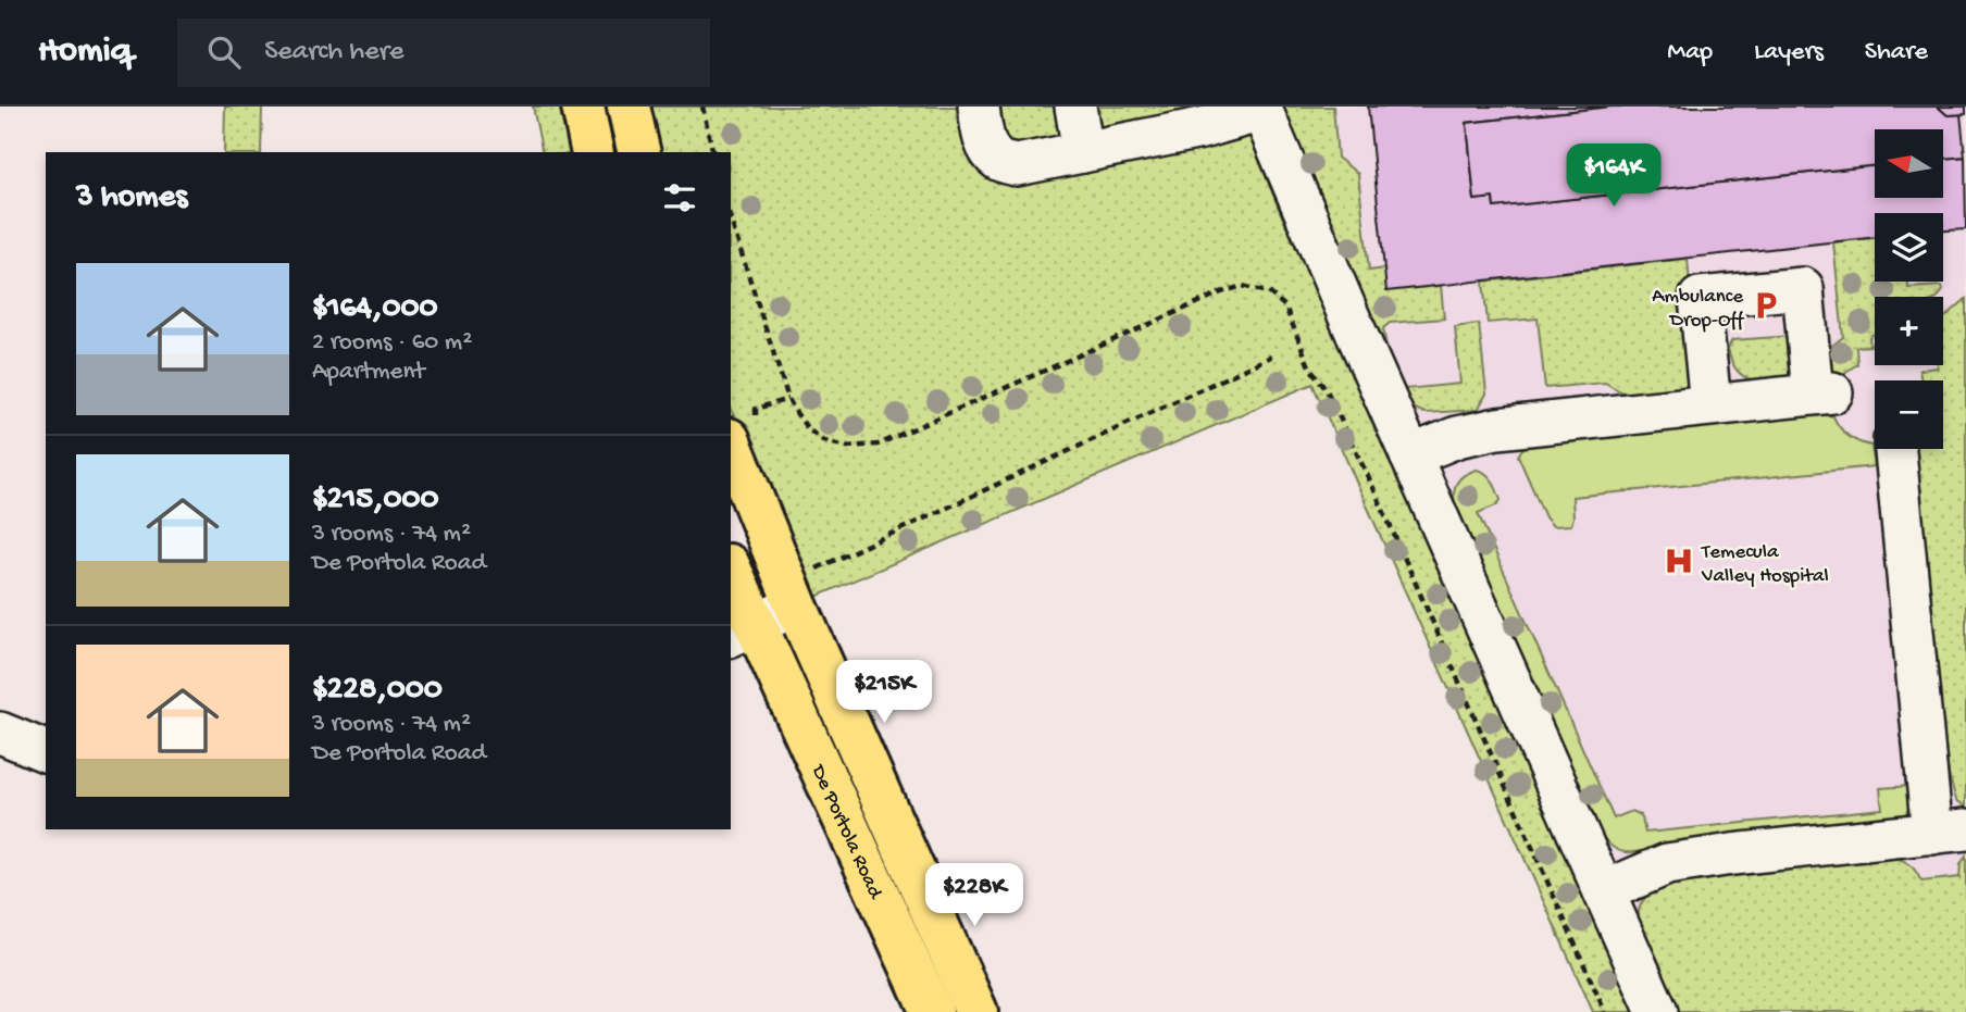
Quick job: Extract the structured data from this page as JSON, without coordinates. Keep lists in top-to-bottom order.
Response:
{
  "streets": {
    "main road": ["De Portola Road"]
  },
  "places": {
    "parking": ["Ambulance Drop-Off"],
    "hospital": ["Temecula Valley Hospital"]
  },
  "north": "left",
  "page": {
    "header": "Homiq",
    "search": "Search here",
    "nav": ["Map", "Layers", "Share"],
    "map_buttons": ["+", "−"],
    "price": ["$164K", "$215K", "$228K"],
    "heading": "3 homes",
    "list": [
      {
        "name": "$164,000",
        "note": "2 rooms · 60 m² · Apartment"
      },
      {
        "name": "$215,000",
        "note": "3 rooms · 74 m² · De Portola Road"
      },
      {
        "name": "$228,000",
        "note": "3 rooms · 74 m² · De Portola Road"
      }
    ]
  }
}
